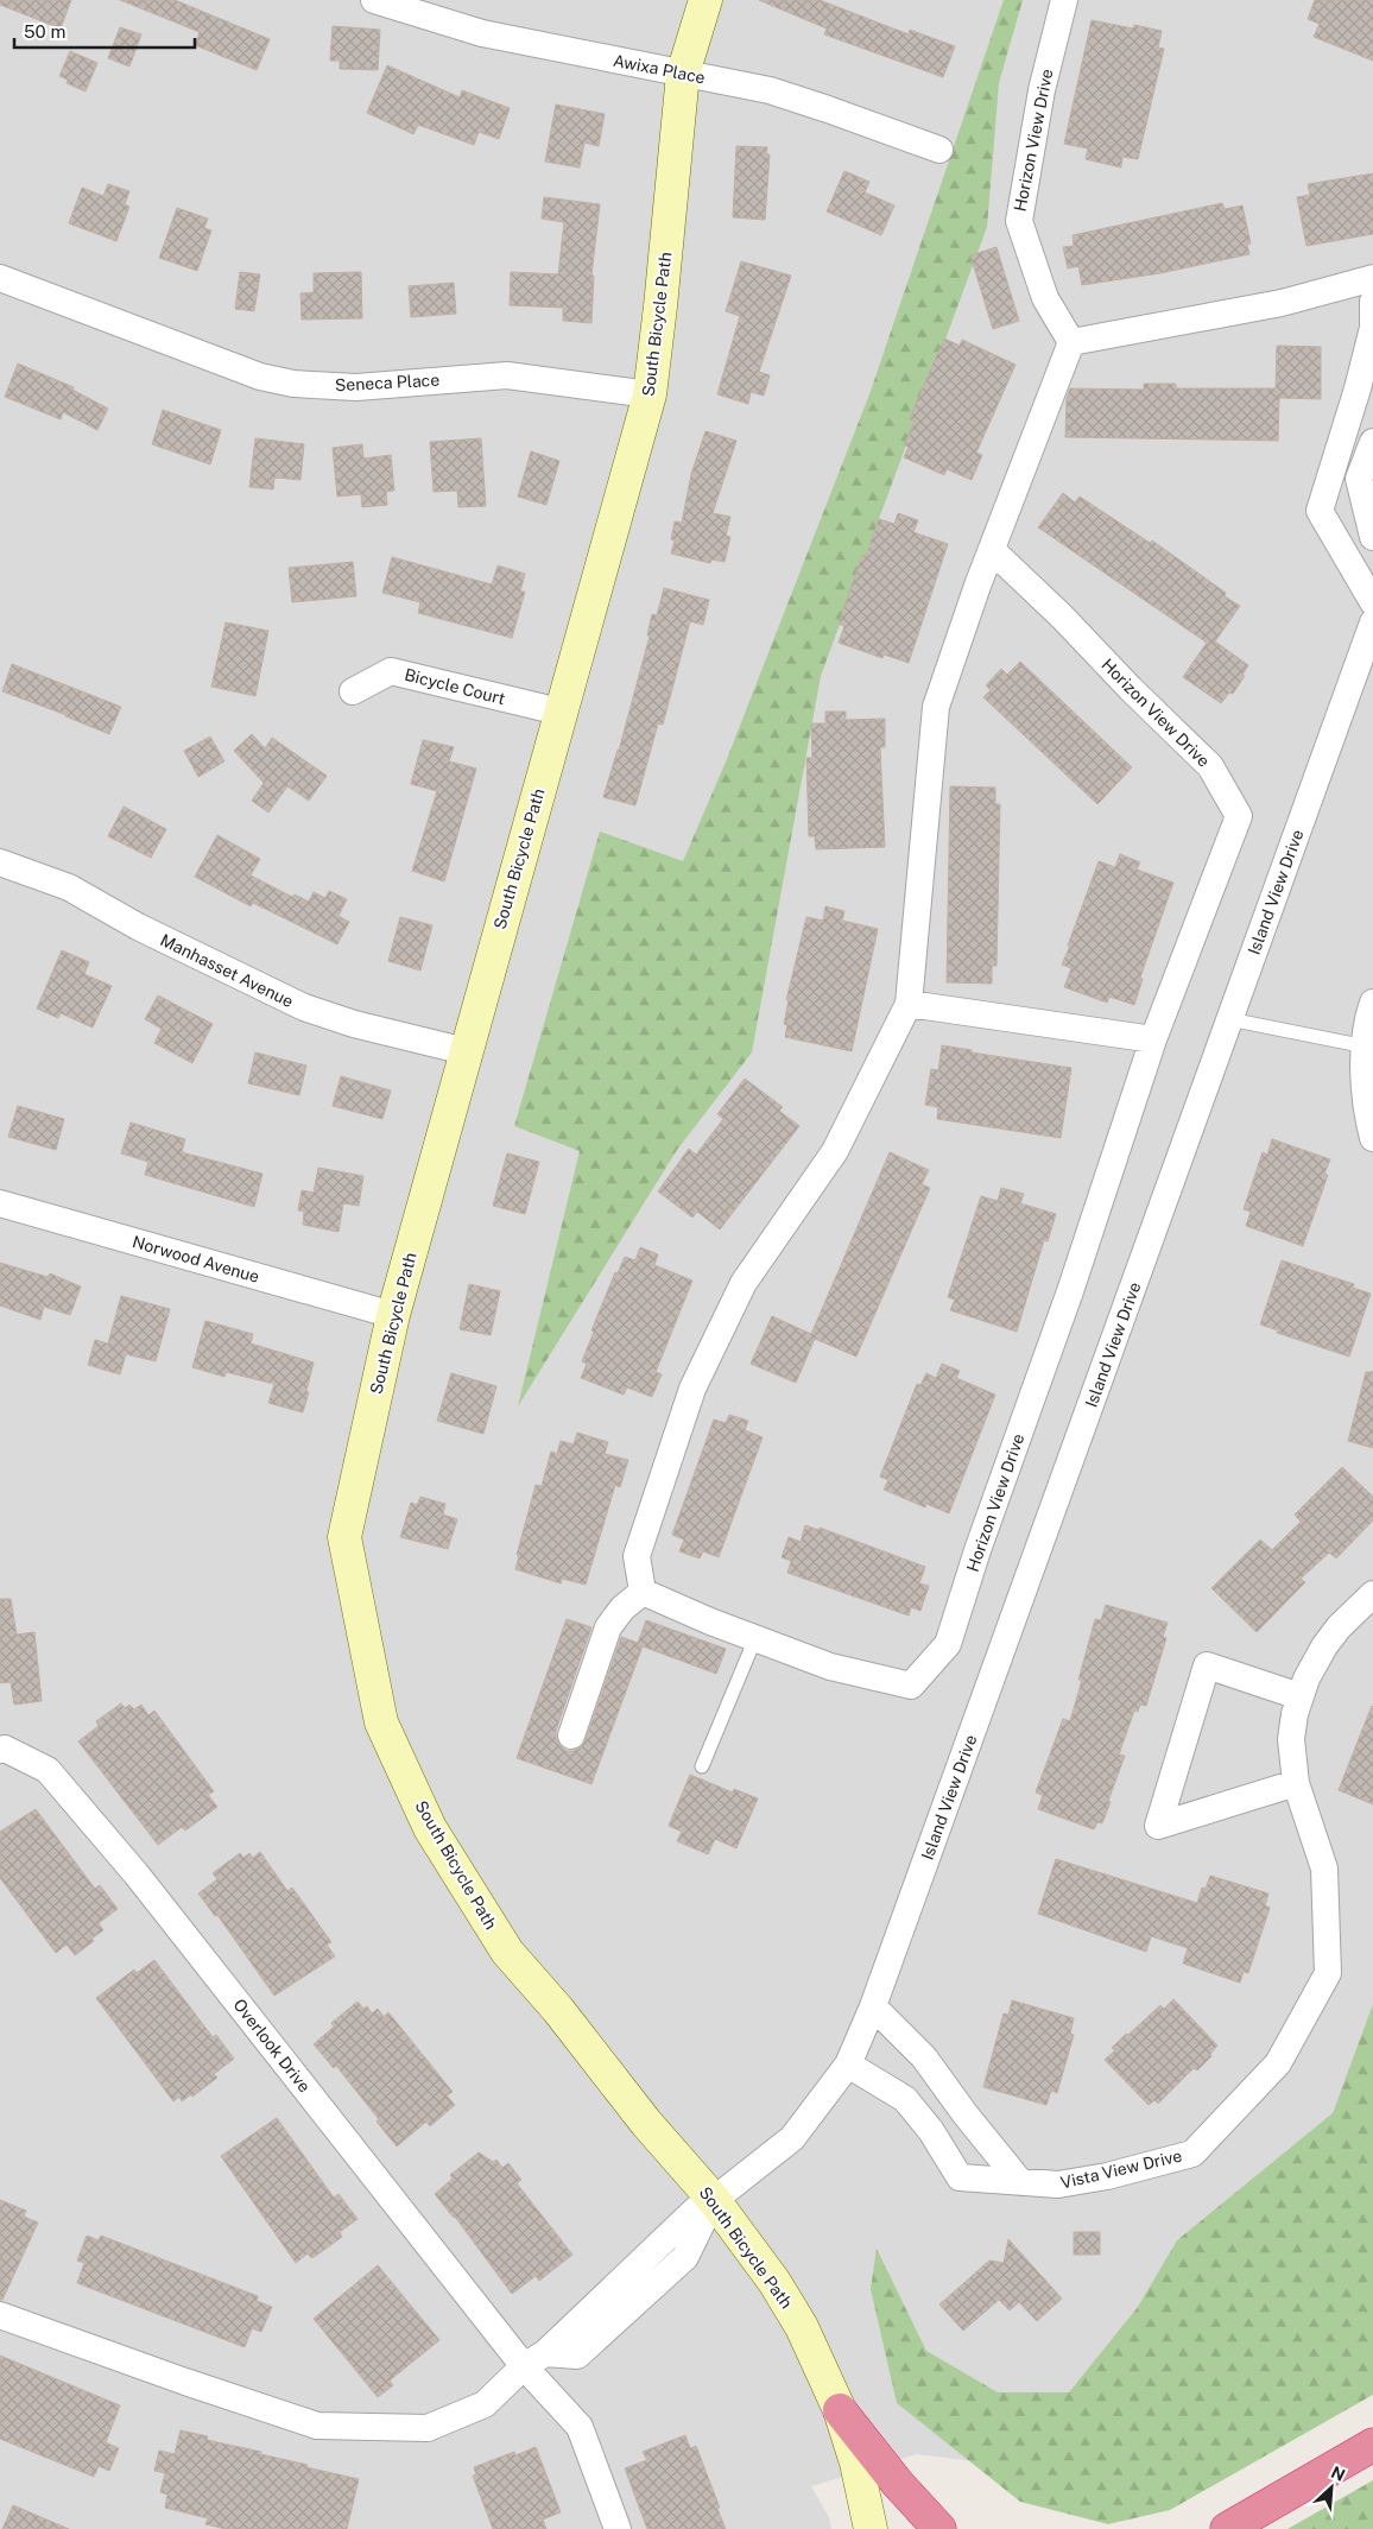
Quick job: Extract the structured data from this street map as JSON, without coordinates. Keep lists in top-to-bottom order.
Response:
{
  "streets": {
    "street": [
      "Awixa Place",
      "Horizon View Drive",
      "South Bicycle Path",
      "Seneca Place",
      "Bicycle Court",
      "Island View Drive",
      "Manhasset Avenue",
      "Norwood Avenue",
      "Overlook Drive",
      "Vista View Drive"
    ]
  },
  "crossings": [
    ["Awixa Place", "South Bicycle Path"],
    ["South Bicycle Path", "Seneca Place"],
    ["South Bicycle Path", "Bicycle Court"],
    ["South Bicycle Path", "Manhasset Avenue"],
    ["South Bicycle Path", "Norwood Avenue"],
    ["Island View Drive", "Vista View Drive"]
  ],
  "scale_bar": "50 m",
  "north": "top right"
}
